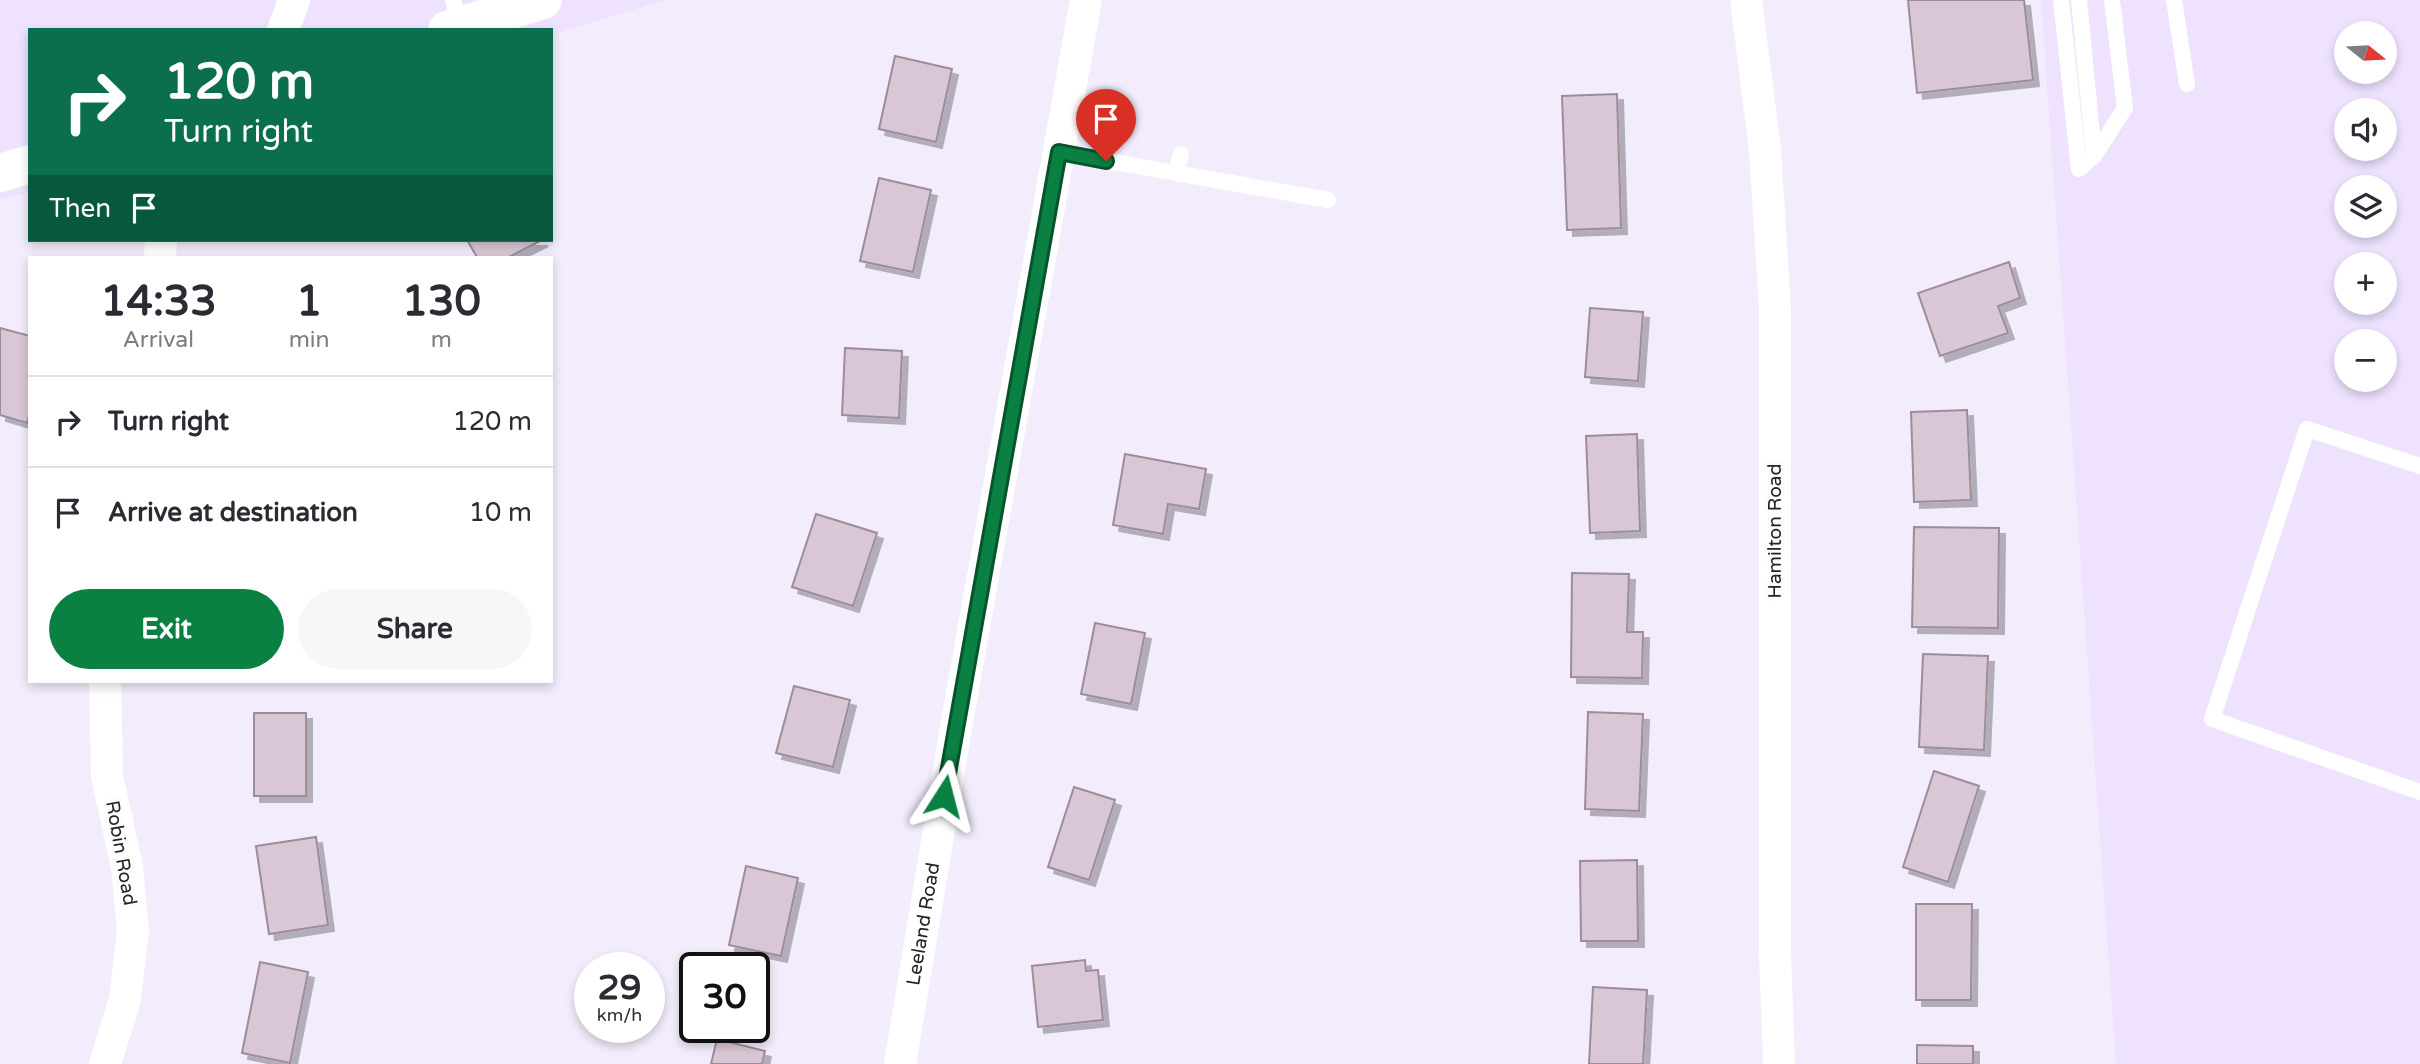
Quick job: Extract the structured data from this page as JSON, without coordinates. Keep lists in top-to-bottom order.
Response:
{
  "streets": {
    "street": ["Hamilton Road", "Robin Road", "Leeland Road"]
  },
  "north": "right",
  "page": {
    "map_buttons": ["+", "−"],
    "turn": ["120 m", "Turn right"],
    "then": "Then",
    "eta": [
      "14:33",
      "Arrival",
      "1",
      "min",
      "130",
      "m"
    ],
    "list": [
      {
        "name": "Turn right",
        "value": "120 m"
      },
      {
        "name": "Arrive at destination",
        "value": "10 m"
      }
    ],
    "buttons": ["Exit", "Share"],
    "speed": "29 km/h",
    "limit": "30"
  }
}
